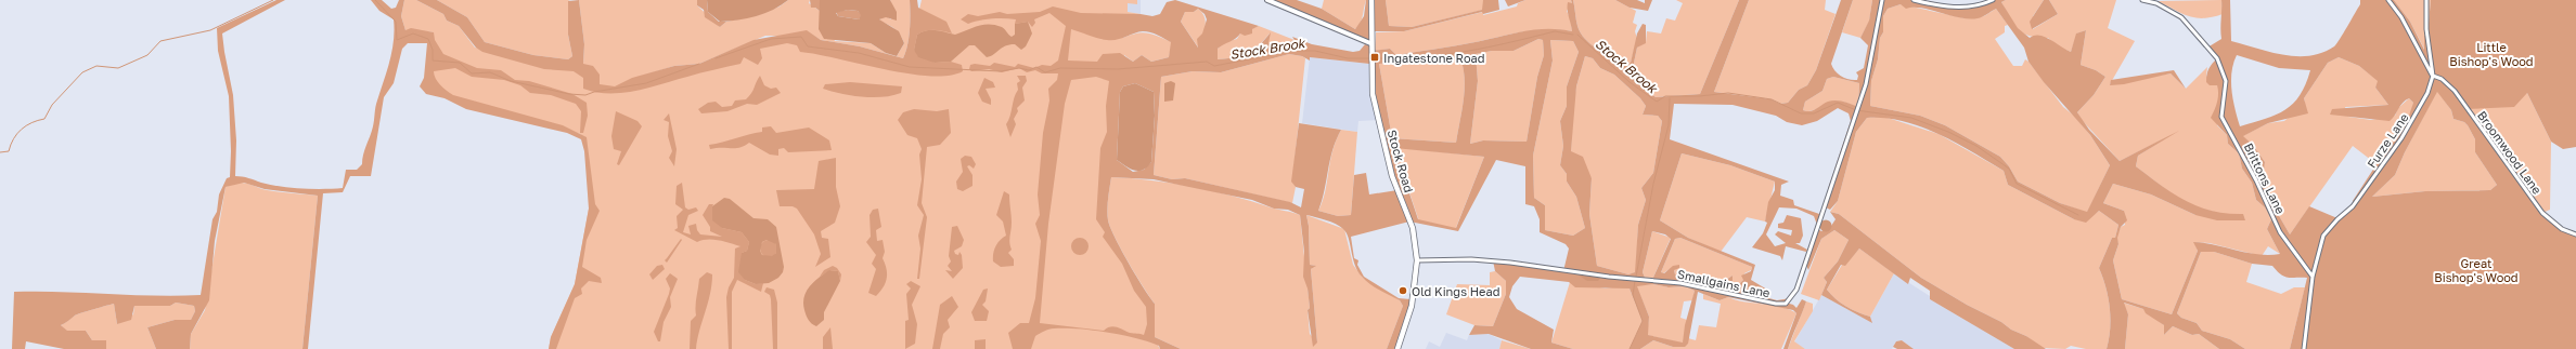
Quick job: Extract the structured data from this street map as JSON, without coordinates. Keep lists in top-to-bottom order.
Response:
{
  "streets": {
    "main road": ["Stock Road"],
    "street": [
      "Furze Lane",
      "Broomwood Lane",
      "Brittons Lane",
      "Smallgains Lane"
    ]
  },
  "crossings": [
    ["Furze Lane", "Broomwood Lane"],
    ["Furze Lane", "Brittons Lane"],
    ["Stock Road", "Smallgains Lane"]
  ],
  "water": ["Stock Brook"],
  "parks": ["Little Bishop's Wood", "Great Bishop's Wood"],
  "places": {
    "transit": ["Ingatestone Road"],
    "other": ["Old Kings Head"]
  }
}
